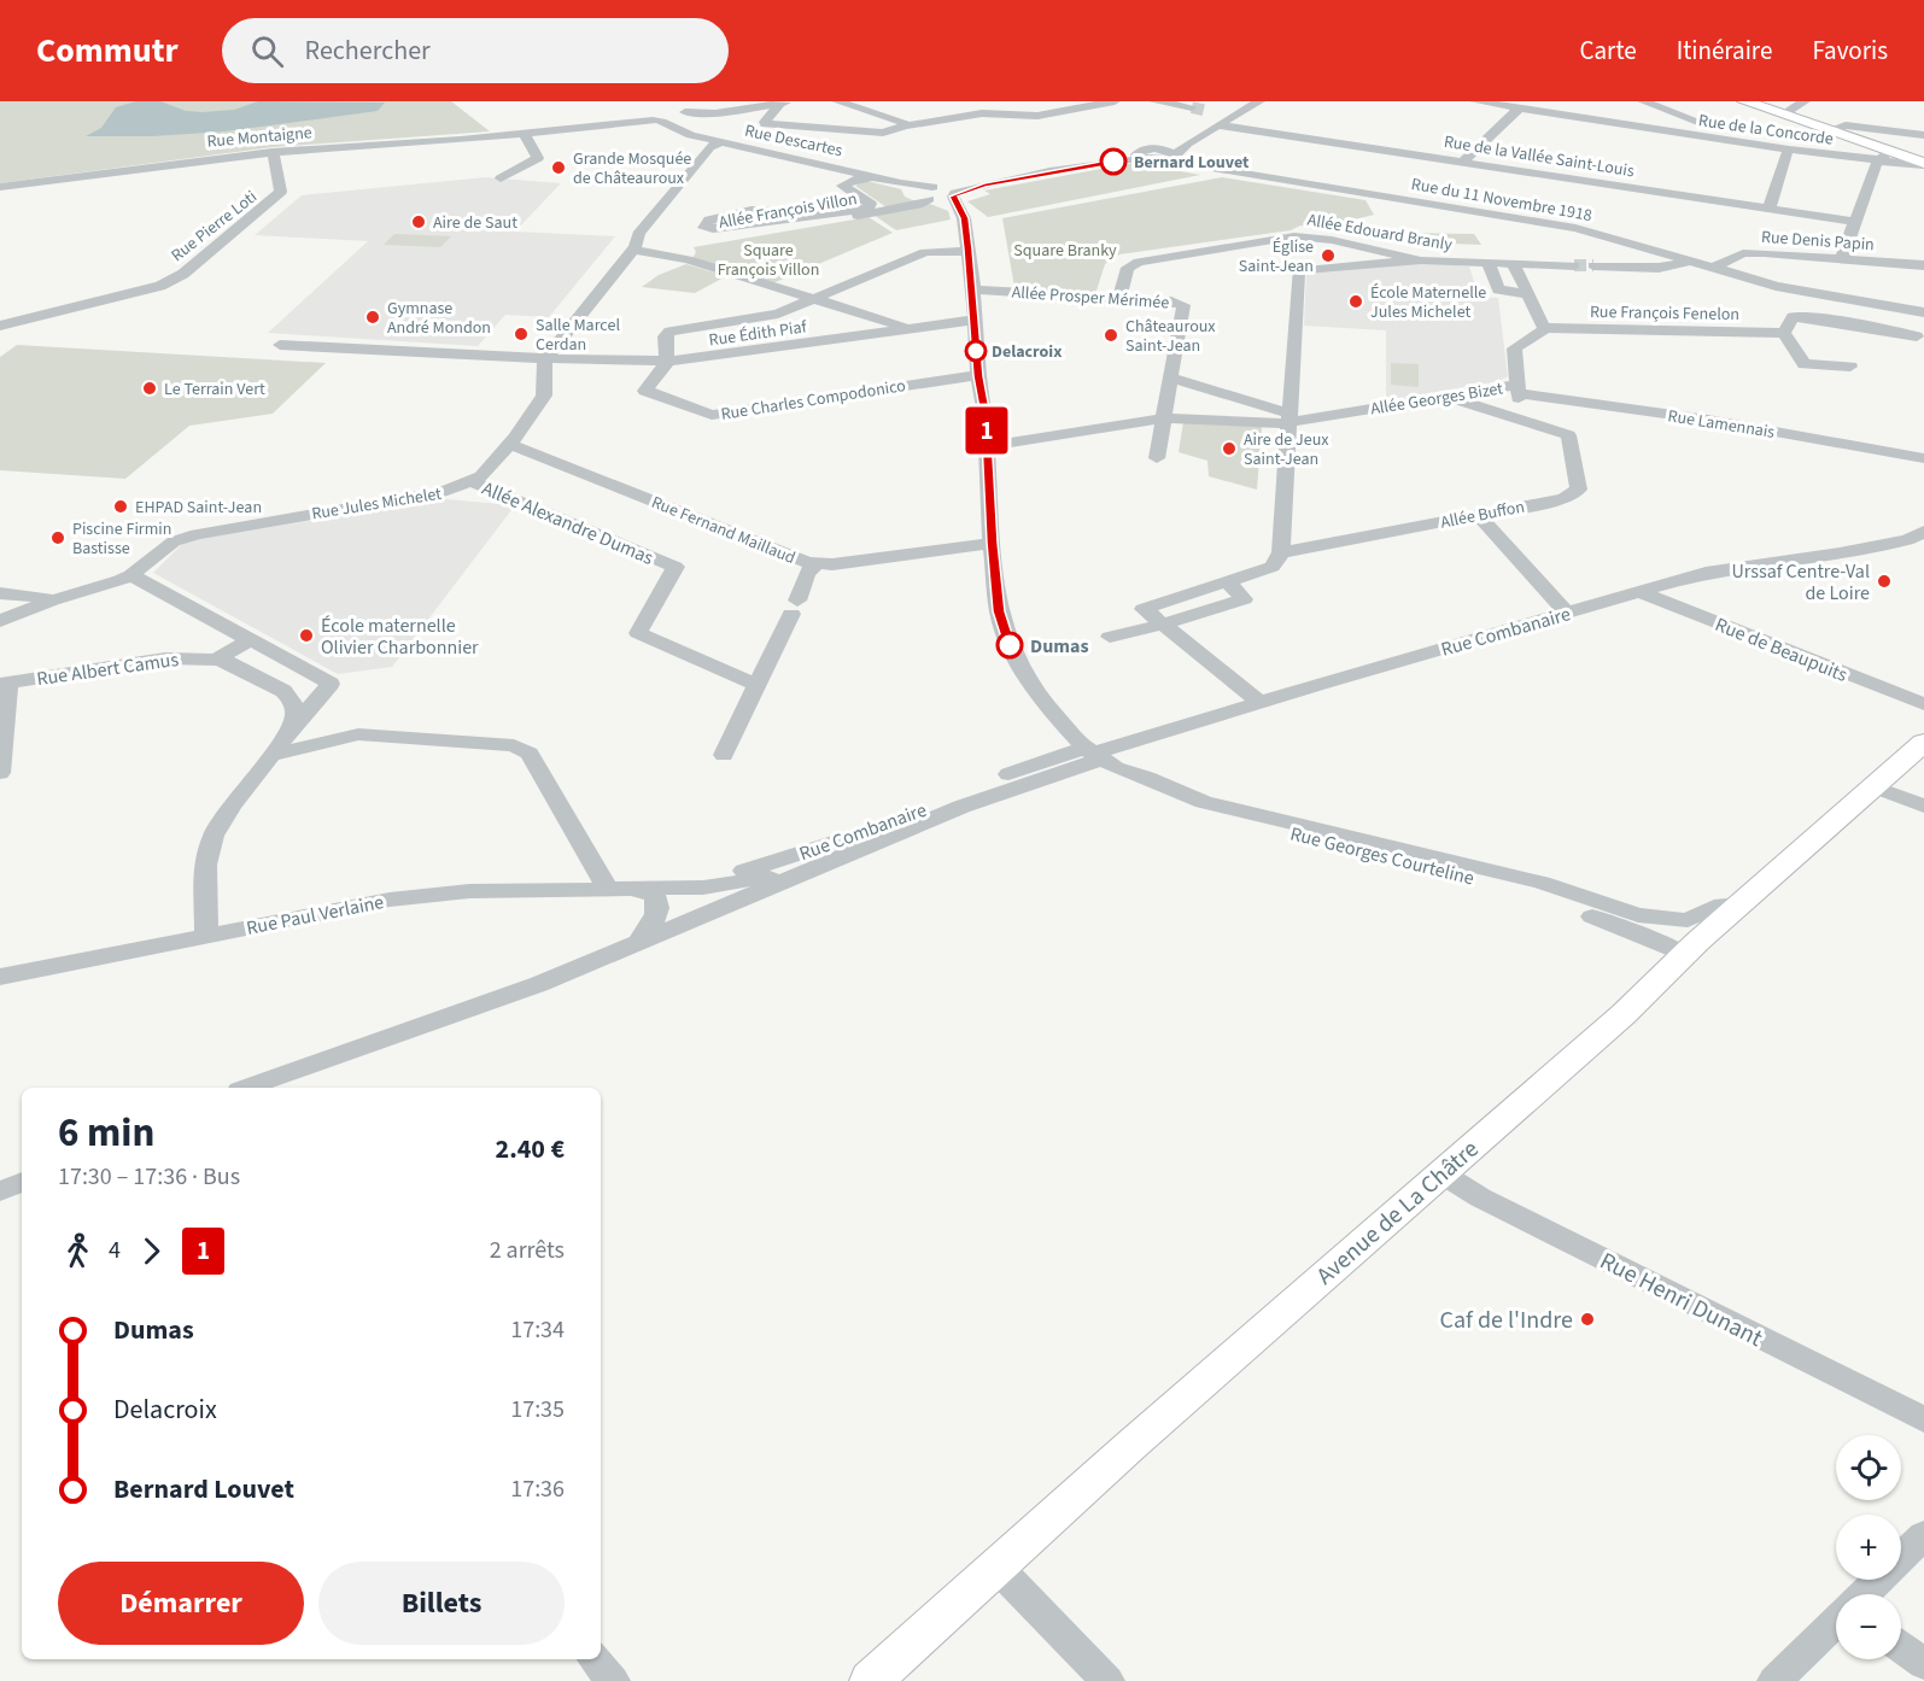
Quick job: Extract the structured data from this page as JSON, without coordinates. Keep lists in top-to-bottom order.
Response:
{
  "streets": {
    "main road": ["Avenue de La Châtre"],
    "street": [
      "Rue de la Concorde",
      "Rue Montaigne",
      "Rue Descartes",
      "Rue de la Vallée Saint-Louis",
      "Rue du 11 Novembre 1918",
      "Allée François Villon",
      "Rue Pierre Loti",
      "Allée Edouard Branly",
      "Rue Denis Papin",
      "Allée Prosper Mérimée",
      "Rue François Fenelon",
      "Rue Édith Piaf",
      "Allée Georges Bizet",
      "Rue Charles Compodonico",
      "Rue Lamennais",
      "Rue Jules Michelet",
      "Allée Buffon",
      "Allée Alexandre Dumas",
      "Rue Fernand Maillaud",
      "Rue Combanaire",
      "Rue de Beaupuits",
      "Rue Albert Camus",
      "Rue Georges Courteline",
      "Rue Paul Verlaine",
      "Rue Henri Dunant"
    ]
  },
  "crossings": [
    ["Rue Montaigne", "Rue Descartes"],
    ["Rue Montaigne", "Rue Pierre Loti"],
    ["Rue Descartes", "Allée François Villon"],
    ["Rue du 11 Novembre 1918", "Allée François Villon"],
    ["Rue du 11 Novembre 1918", "Rue Denis Papin"],
    ["Allée Edouard Branly", "Allée Prosper Mérimée"],
    ["Allée Prosper Mérimée", "Allée Georges Bizet"],
    ["Rue François Fenelon", "Allée Georges Bizet"],
    ["Rue Édith Piaf", "Rue Charles Compodonico"],
    ["Rue Édith Piaf", "Rue Jules Michelet"],
    ["Allée Georges Bizet", "Rue Lamennais"],
    ["Rue Jules Michelet", "Allée Alexandre Dumas"],
    ["Rue Jules Michelet", "Rue Fernand Maillaud"],
    ["Rue Combanaire", "Rue de Beaupuits"],
    ["Rue Combanaire", "Rue Georges Courteline"],
    ["Rue Combanaire", "Rue Paul Verlaine"],
    ["Rue Georges Courteline", "Avenue de La Châtre"],
    ["Avenue de La Châtre", "Rue Henri Dunant"]
  ],
  "parks": ["Square François Villon", "Square Branky"],
  "places": [
    "Bernard Louvet",
    "Grande Mosquée de Châteauroux",
    "Aire de Saut",
    "Église Saint-Jean",
    "École Maternelle Jules Michelet",
    "Gymnase André Mondon",
    "Salle Marcel Cerdan",
    "Châteauroux Saint-Jean",
    "Delacroix",
    "Le Terrain Vert",
    "Aire de Jeux Saint-Jean",
    "EHPAD Saint-Jean",
    "Piscine Firmin Bastisse",
    "Urssaf Centre-Val de Loire",
    "École maternelle Olivier Charbonnier",
    "Dumas",
    "Caf de l'Indre"
  ],
  "lines": ["bus line 1"],
  "page": {
    "header": "Commutr",
    "search": "Rechercher",
    "nav": ["Carte", "Itinéraire", "Favoris"],
    "on_map": "1",
    "heading": ["6 min", "17:30 – 17:36 · Bus", "2.40 €"],
    "legs": ["4", "1", "2 arrêts"],
    "list": [
      {
        "name": "Dumas",
        "value": "17:34"
      },
      {
        "name": "Delacroix",
        "value": "17:35"
      },
      {
        "name": "Bernard Louvet",
        "value": "17:36"
      }
    ],
    "map_buttons": ["+", "−"],
    "buttons": ["Démarrer", "Billets"]
  }
}
